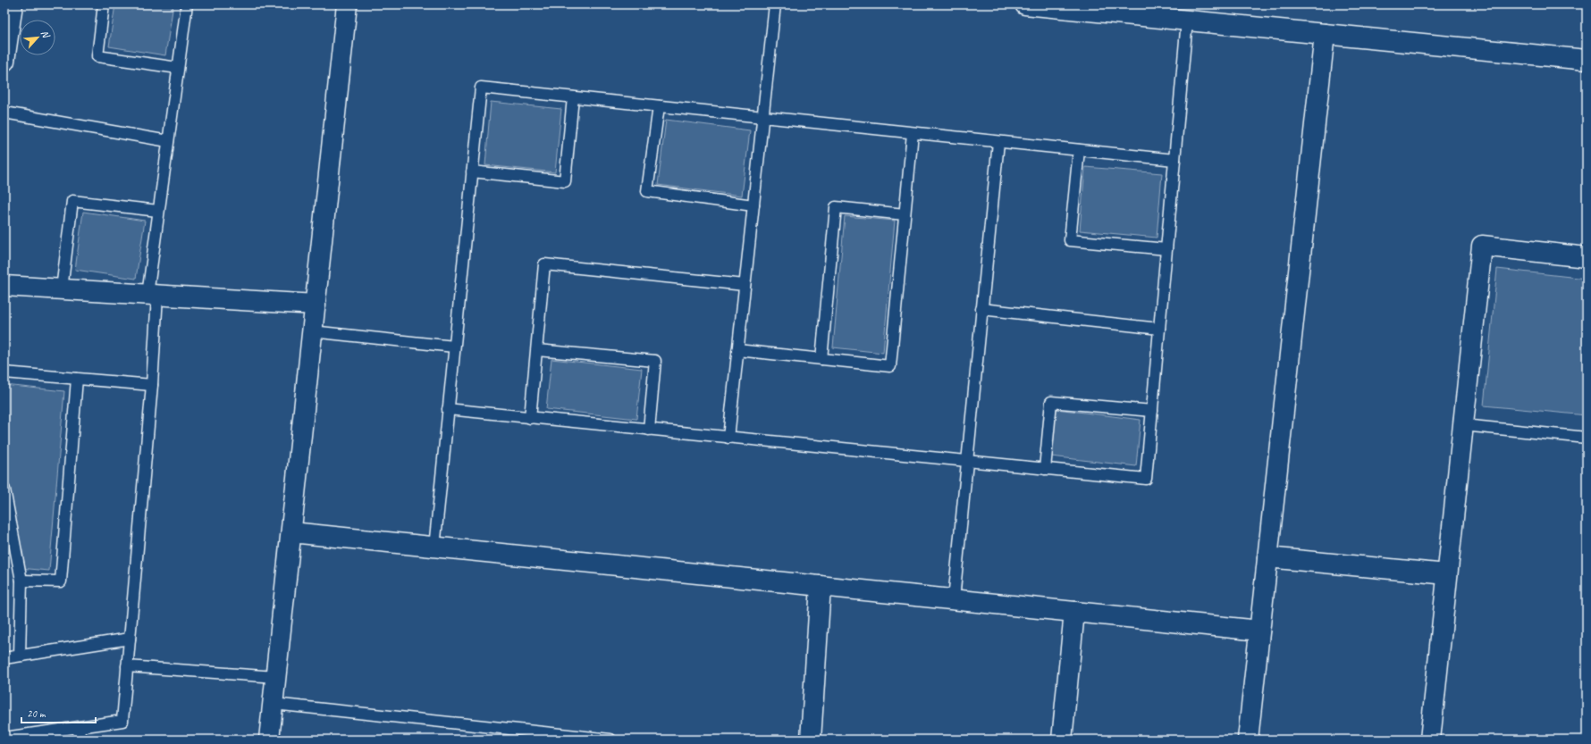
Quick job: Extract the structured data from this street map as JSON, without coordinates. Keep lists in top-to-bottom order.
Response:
{
  "scale_bar": "20 m",
  "north": "top right"
}
